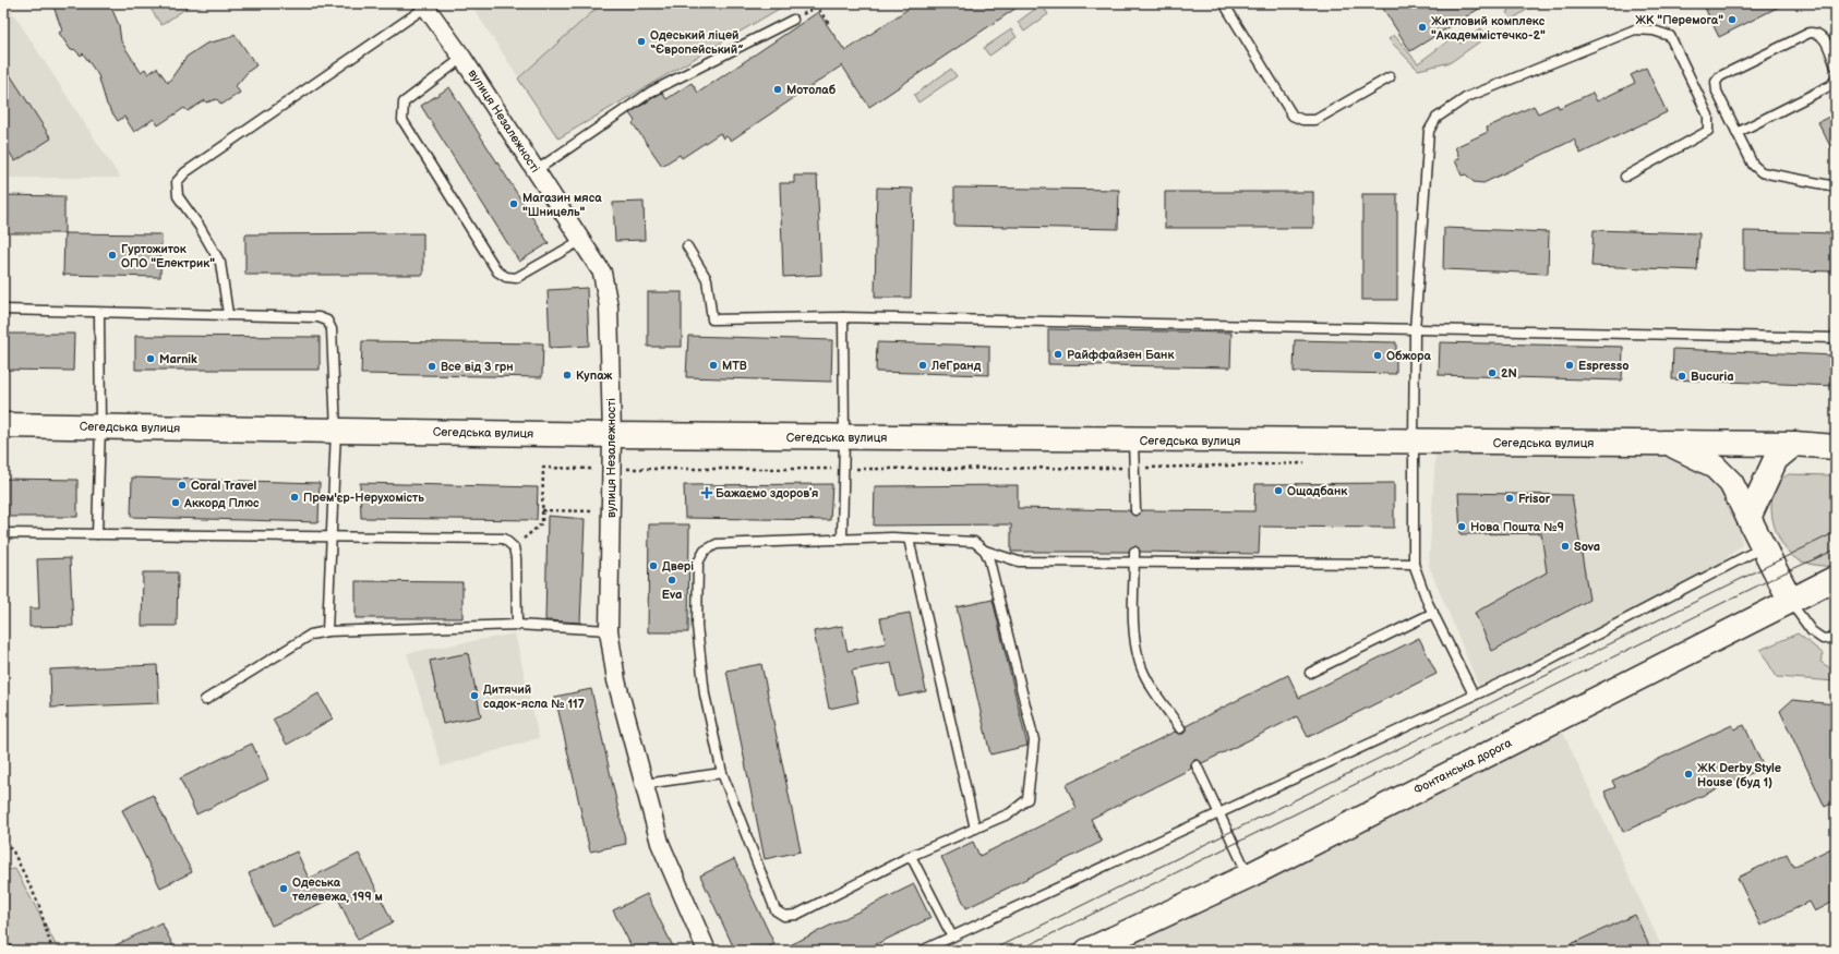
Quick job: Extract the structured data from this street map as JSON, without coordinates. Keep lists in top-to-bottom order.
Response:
{
  "streets": {
    "main road": ["Сегедська вулиця", "Фонтанська дорога"],
    "street": ["вулиця Незалежності"]
  },
  "crossings": [
    ["вулиця Незалежності", "Сегедська вулиця"],
    ["Сегедська вулиця", "Фонтанська дорога"]
  ],
  "places": {
    "other": [
      "ЖК \"Перемога\"",
      "Житловий комплекс \"Академмістечко-2\"",
      "Одеський ліцей “Європейський”",
      "Мотолаб",
      "Магазин мяса \"Шницель\"",
      "Гуртожиток ОПО \"Електрик\"",
      "Райффайзен Банк",
      "Обжора",
      "Marnik",
      "МТВ",
      "ЛеГранд",
      "Espresso",
      "Все від 3 грн",
      "2N",
      "Купаж",
      "Bucuria",
      "Coral Travel",
      "Ощадбанк",
      "Прем'єр-Нерухомість",
      "Frisor",
      "Аккорд Плюс",
      "Нова Пошта №9",
      "Sova",
      "Двері",
      "Eva",
      "Дитячий садок-ясла № 117",
      "ЖК Derby Style House (буд 1)",
      "Одеська телевежа, 199 м"
    ],
    "health": ["Бажаємо здоровʼя"]
  }
}
